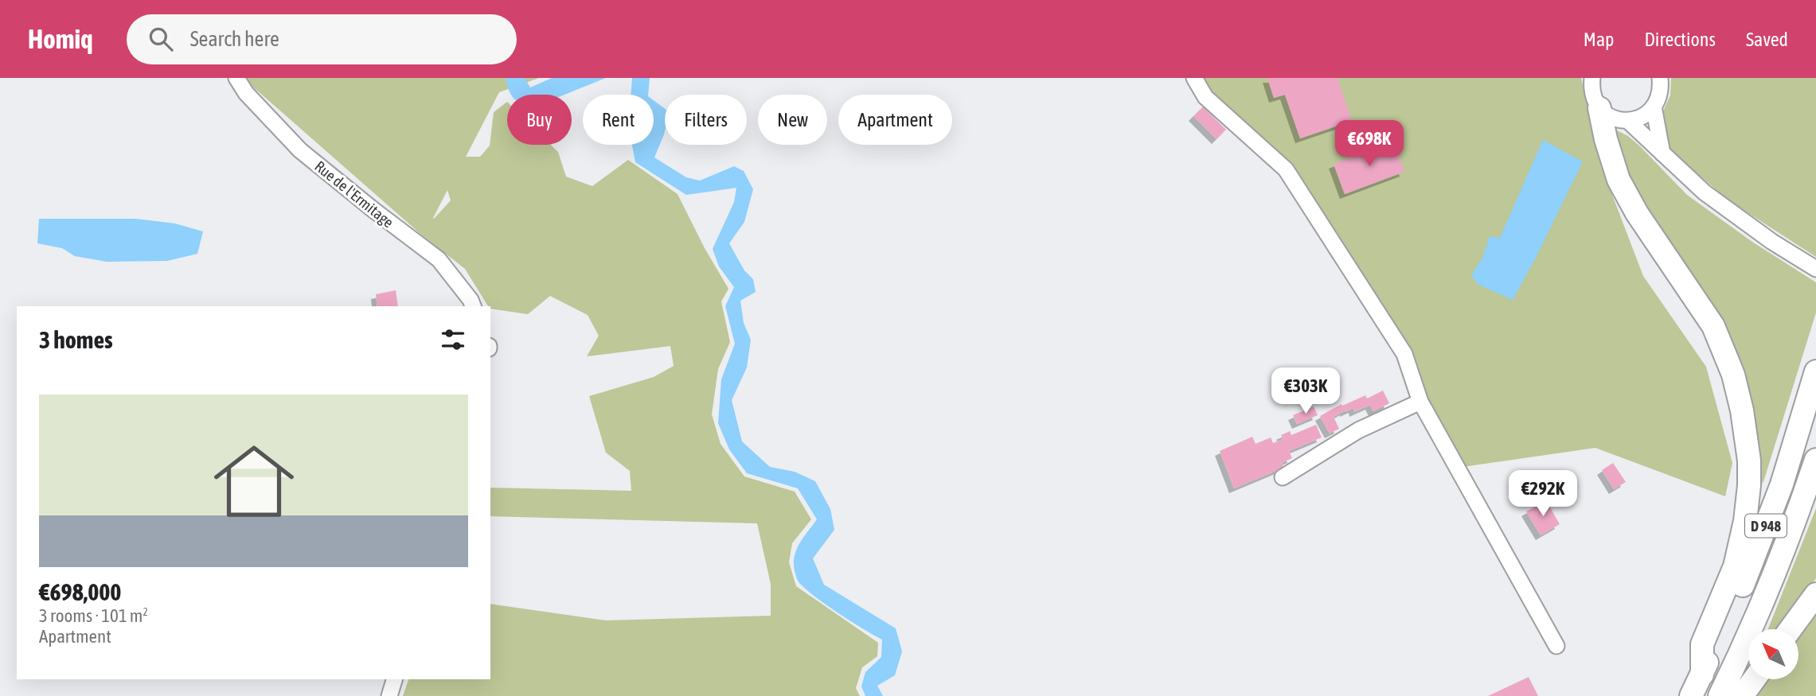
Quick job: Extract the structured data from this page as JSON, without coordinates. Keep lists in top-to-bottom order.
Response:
{
  "streets": {
    "highway": ["D 948"],
    "street": ["Rue de l'Ermitage"]
  },
  "north": "top left",
  "page": {
    "header": "Homiq",
    "search": "Search here",
    "nav": ["Map", "Directions", "Saved"],
    "chip": [
      "Buy",
      "Rent",
      "Filters",
      "New",
      "Apartment"
    ],
    "price": ["€698K", "€303K", "€292K"],
    "heading": "3 homes",
    "list": [
      {
        "name": "€698,000",
        "note": "3 rooms · 101 m² · Apartment"
      }
    ]
  }
}
